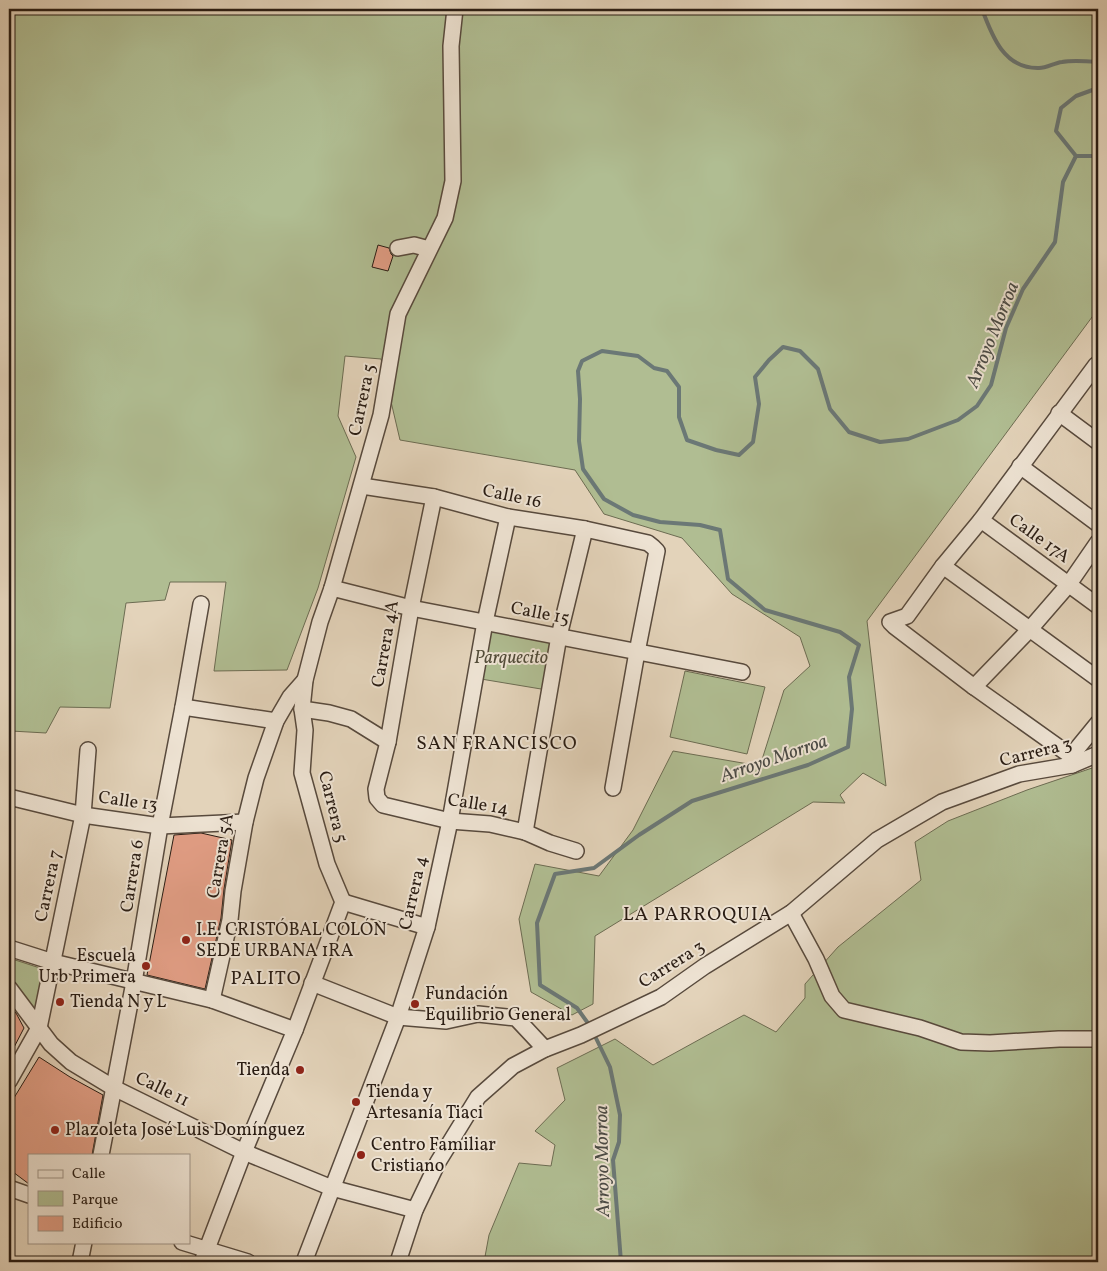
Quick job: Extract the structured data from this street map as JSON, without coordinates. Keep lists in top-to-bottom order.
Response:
{
  "streets": {
    "street": [
      "Carrera 5",
      "Calle 16",
      "Calle 17A",
      "Calle 15",
      "Carrera 4A",
      "Carrera 3",
      "Calle 13",
      "Calle 14",
      "Carrera 5A",
      "Carrera 6",
      "Carrera 7",
      "Carrera 4",
      "Calle 11"
    ]
  },
  "crossings": [
    ["Carrera 5", "Calle 16"],
    ["Carrera 5", "Calle 15"],
    ["Carrera 5", "Carrera 5A"],
    ["Calle 16", "Calle 15"],
    ["Calle 16", "Carrera 4A"],
    ["Calle 16", "Carrera 4"],
    ["Calle 15", "Carrera 4A"],
    ["Calle 15", "Carrera 4"],
    ["Carrera 4A", "Calle 14"],
    ["Carrera 3", "Calle 11"],
    ["Calle 13", "Carrera 5A"],
    ["Calle 13", "Carrera 6"],
    ["Calle 13", "Carrera 7"],
    ["Calle 14", "Carrera 4"],
    ["Carrera 6", "Calle 11"],
    ["Carrera 7", "Calle 11"],
    ["Carrera 4", "Calle 11"]
  ],
  "districts": ["SAN FRANCISCO", "LA PARROQUIA", "PALITO"],
  "water": ["Arroyo Morroa"],
  "parks": ["Parquecito"],
  "places": [
    "I.E. CRISTÓBAL COLÓN SEDE URBANA 1RA",
    "Escuela Urb Primera",
    "Tienda N y L",
    "Fundación Equilibrio General",
    "Tienda",
    "Tienda y Artesanía Tiaci",
    "Plazoleta José Luis Domínguez",
    "Centro Familiar Cristiano"
  ],
  "legend": ["Calle", "Parque", "Edificio"]
}
